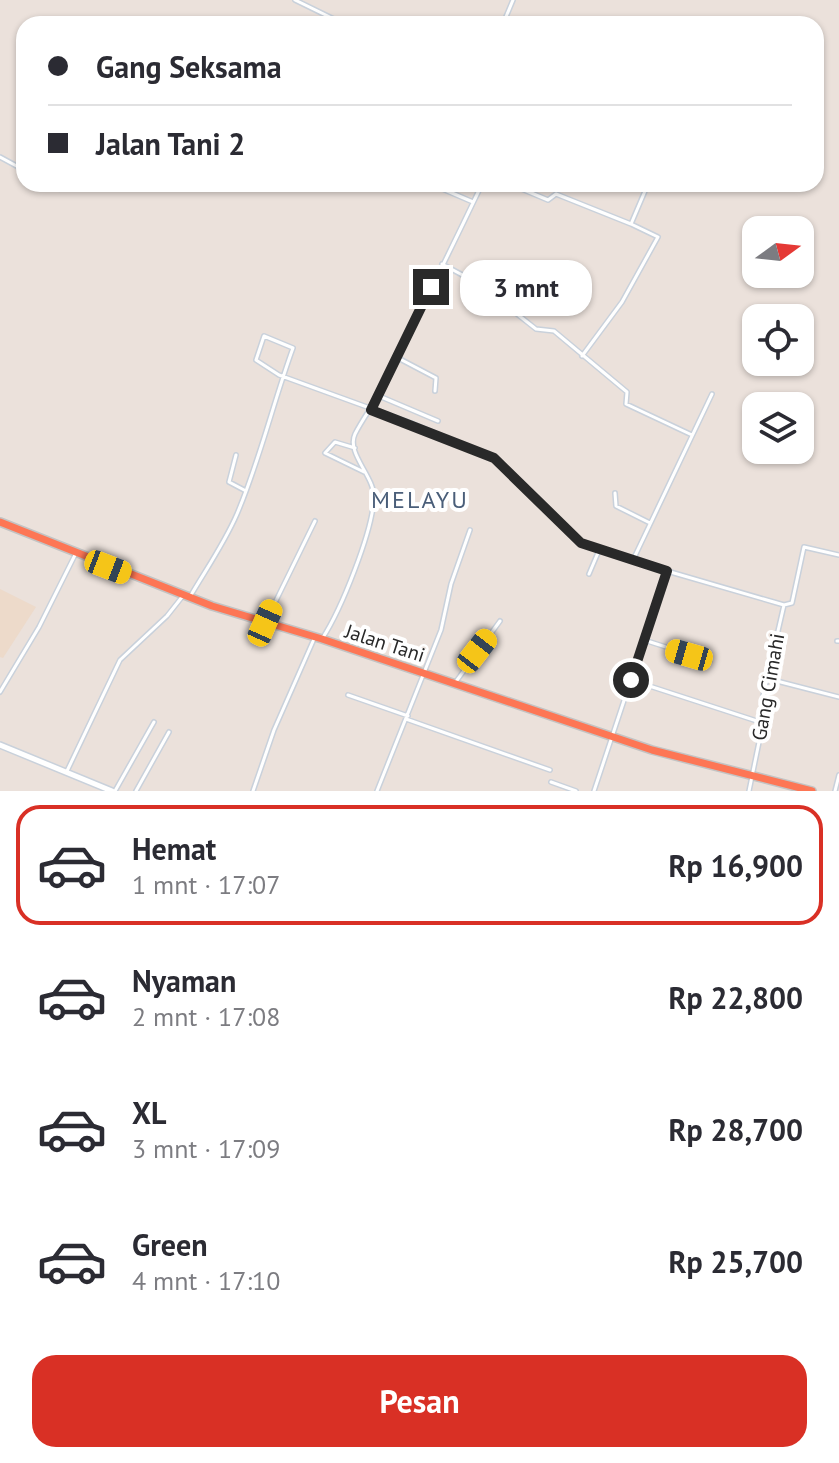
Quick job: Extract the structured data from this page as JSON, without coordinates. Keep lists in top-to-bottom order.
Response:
{
  "streets": {
    "highway": ["Jalan Tani"],
    "street": ["Gang Cimahi"]
  },
  "crossings": [
    ["Jalan Tani", "Gang Cimahi"]
  ],
  "districts": ["MELAYU"],
  "north": "right",
  "page": {
    "banner": ["Gang Seksama", "Jalan Tani 2"],
    "bubble": "3 mnt",
    "list": [
      {
        "name": "Hemat",
        "note": "1 mnt · 17:07",
        "value": "Rp 16,900"
      },
      {
        "name": "Nyaman",
        "note": "2 mnt · 17:08",
        "value": "Rp 22,800"
      },
      {
        "name": "XL",
        "note": "3 mnt · 17:09",
        "value": "Rp 28,700"
      },
      {
        "name": "Green",
        "note": "4 mnt · 17:10",
        "value": "Rp 25,700"
      }
    ],
    "buttons": "Pesan"
  }
}
